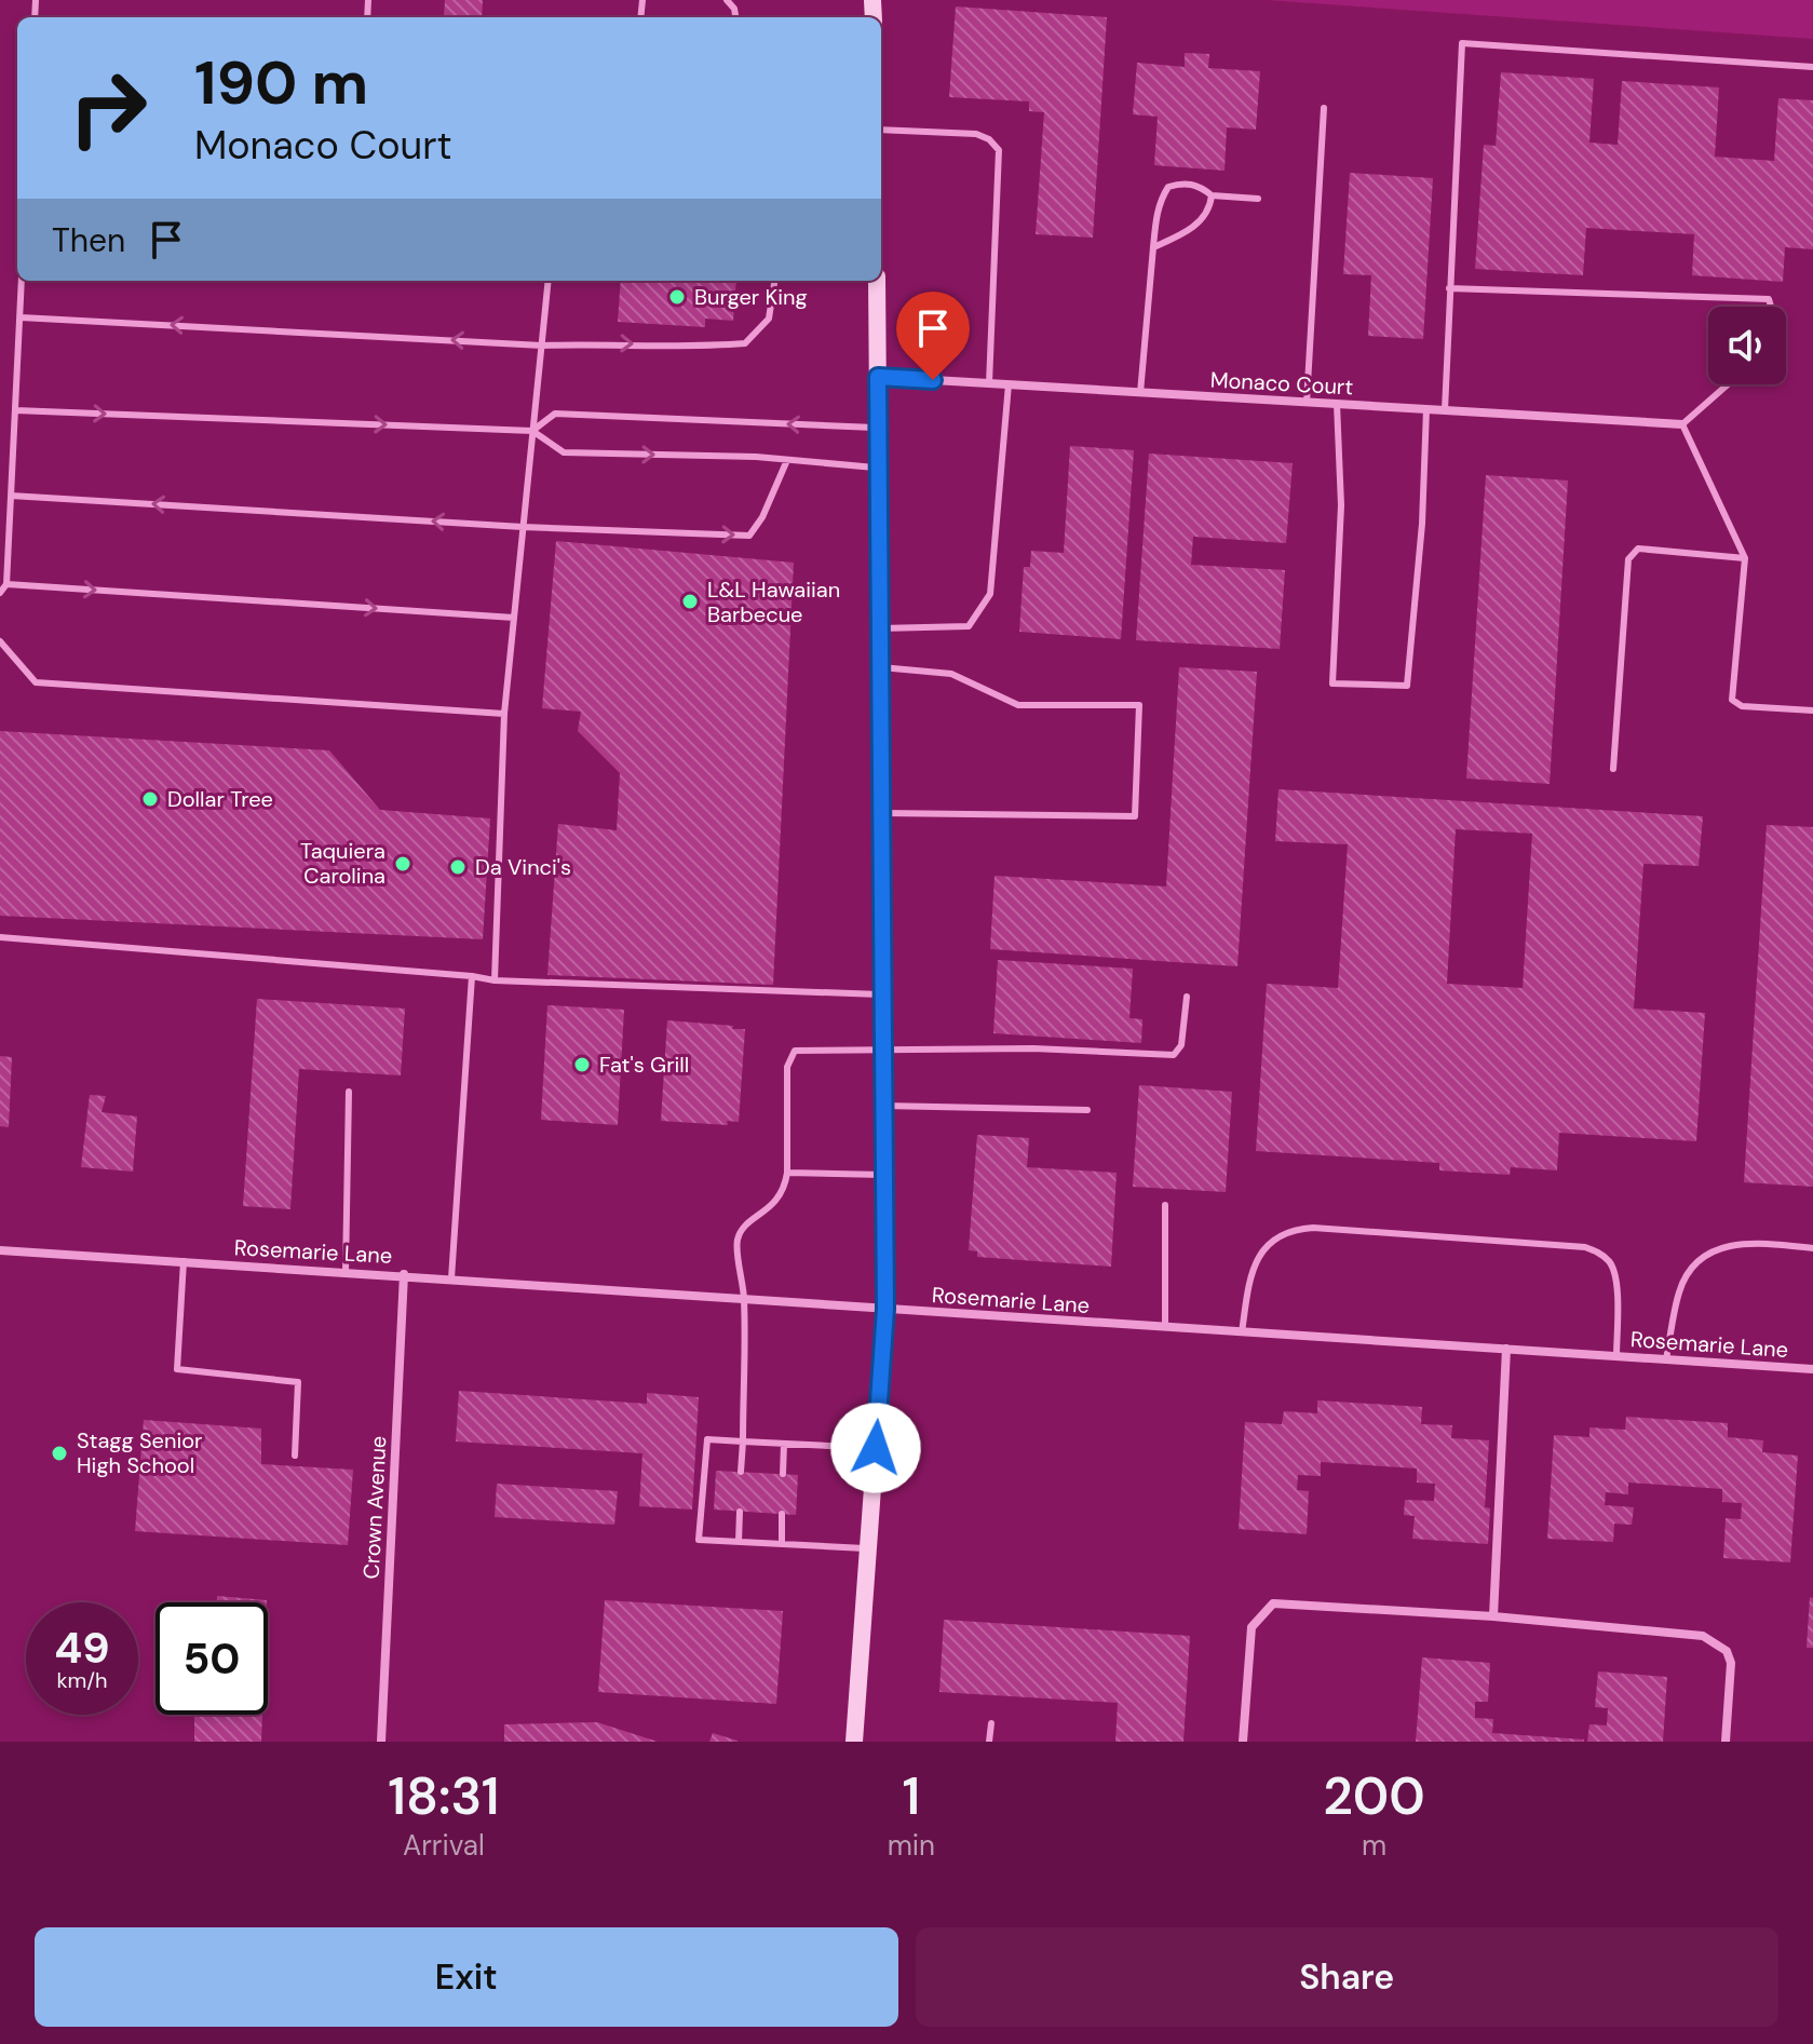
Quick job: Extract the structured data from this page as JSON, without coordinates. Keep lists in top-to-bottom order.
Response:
{
  "streets": {
    "street": ["Monaco Court", "Rosemarie Lane", "Crown Avenue"]
  },
  "crossings": [
    ["Rosemarie Lane", "Crown Avenue"]
  ],
  "places": [
    "Burger King",
    "L&L Hawaiian Barbecue",
    "Dollar Tree",
    "Taquiera Carolina",
    "Da Vinci's",
    "Fat's Grill",
    "Stagg Senior High School"
  ],
  "page": {
    "turn": ["190 m", "Monaco Court"],
    "then": "Then",
    "speed": "49 km/h",
    "limit": "50",
    "eta": [
      "18:31",
      "Arrival",
      "1",
      "min",
      "200",
      "m"
    ],
    "buttons": ["Exit", "Share"]
  }
}
